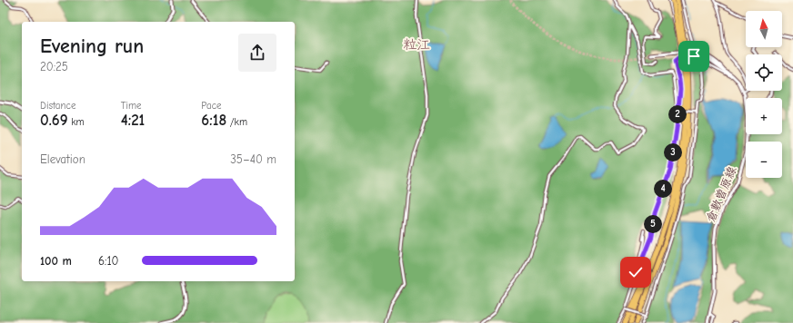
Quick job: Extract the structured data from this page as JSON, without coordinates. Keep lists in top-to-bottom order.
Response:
{
  "streets": {
    "street": ["倉敷曽原線"]
  },
  "districts": ["粒江"],
  "north": "top",
  "page": {
    "map_buttons": ["+", "−"],
    "heading": ["Evening run", "20:25"],
    "stats": [
      ["Distance", "0.69 km"],
      ["Time", "4:21"],
      ["Pace", "6:18 /km"]
    ],
    "pins": [
      "2",
      "3",
      "4",
      "5"
    ],
    "chart": ["Elevation", "35–40 m"],
    "list": [
      {
        "name": "100 m",
        "note": "6:10"
      }
    ]
  }
}
